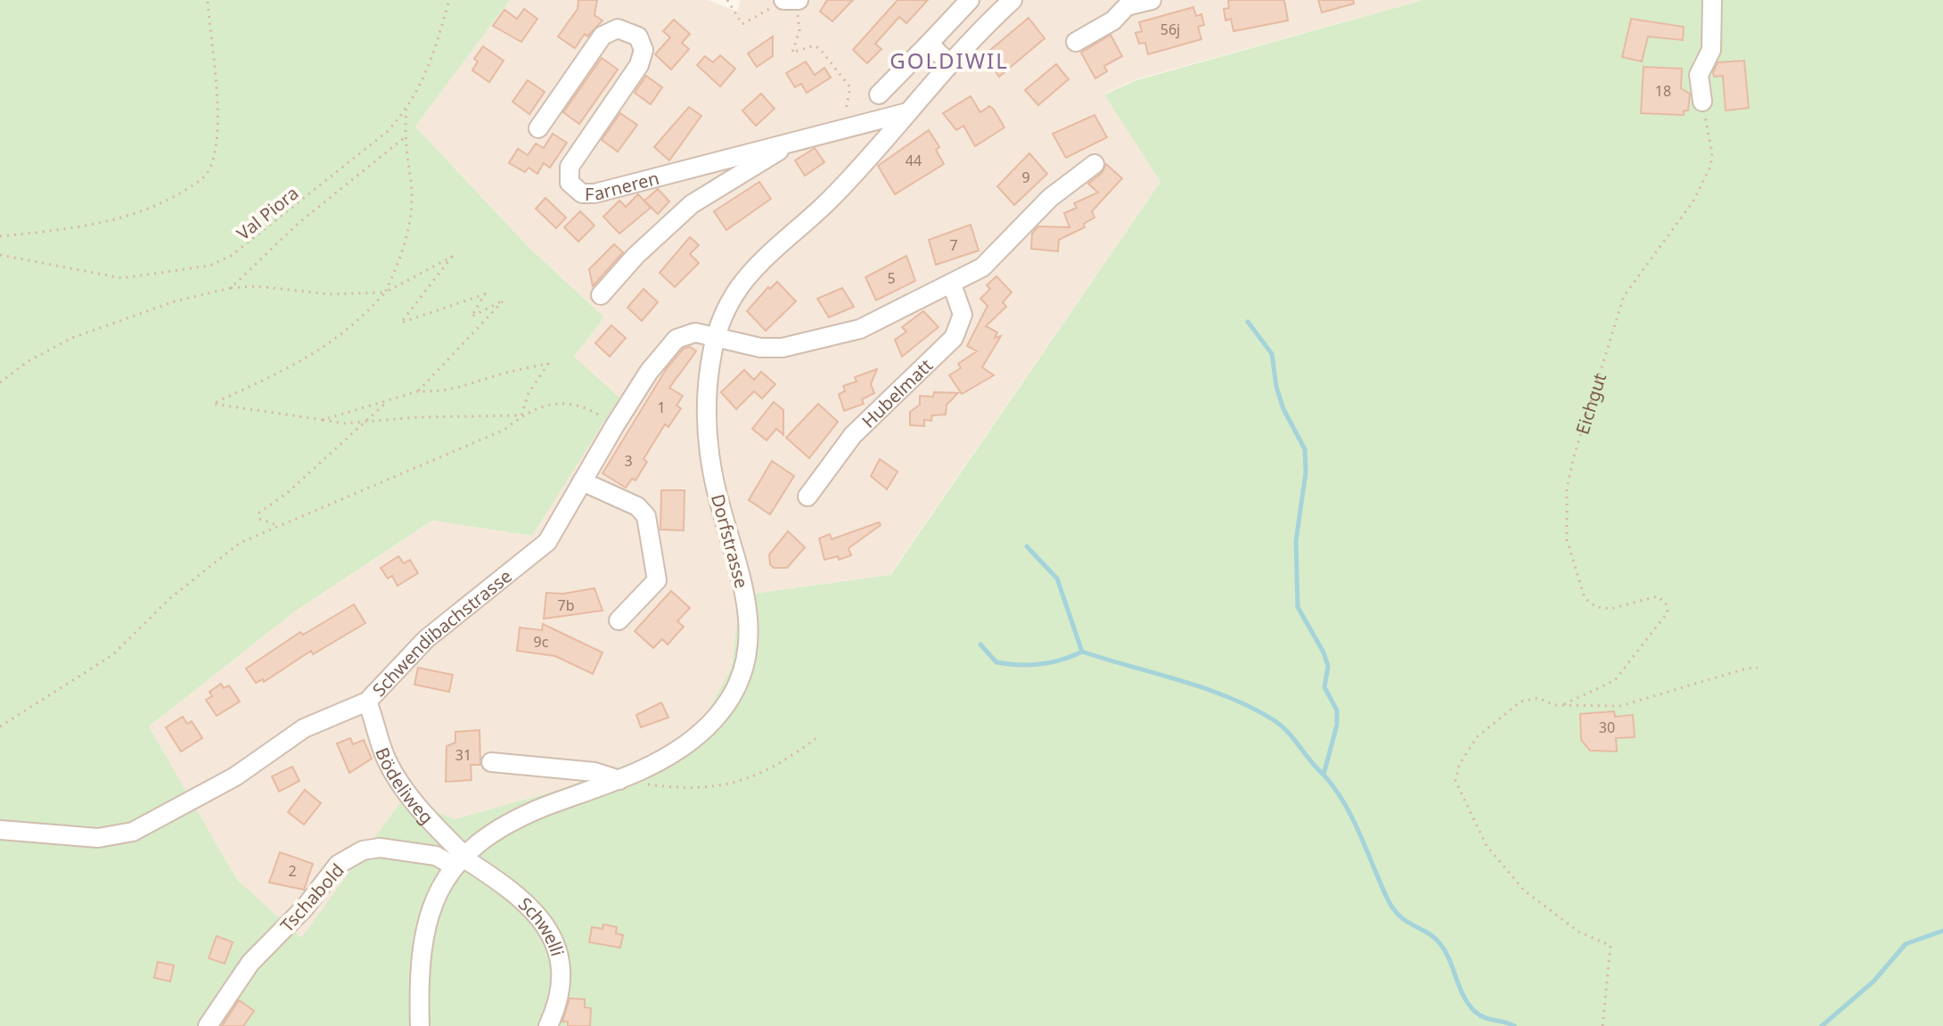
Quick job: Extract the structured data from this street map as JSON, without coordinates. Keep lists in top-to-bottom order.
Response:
{
  "streets": {
    "street": [
      "Farneren",
      "Hubelmatt",
      "Dorfstrasse",
      "Schwendibachstrasse",
      "Bödeliweg",
      "Tschabold",
      "Schwelli"
    ],
    "path": ["Val Piora", "Eichgut"]
  },
  "crossings": [
    ["Farneren", "Dorfstrasse"],
    ["Dorfstrasse", "Schwendibachstrasse"],
    ["Dorfstrasse", "Bödeliweg"],
    ["Dorfstrasse", "Tschabold"],
    ["Dorfstrasse", "Schwelli"],
    ["Schwendibachstrasse", "Bödeliweg"],
    ["Bödeliweg", "Tschabold"],
    ["Bödeliweg", "Schwelli"],
    ["Tschabold", "Schwelli"]
  ],
  "districts": ["GOLDIWIL"],
  "house_numbers": [
    "56j",
    "18",
    "44",
    "9",
    "7",
    "5",
    "1",
    "3",
    "7b",
    "9c",
    "30",
    "31",
    "2"
  ]
}
